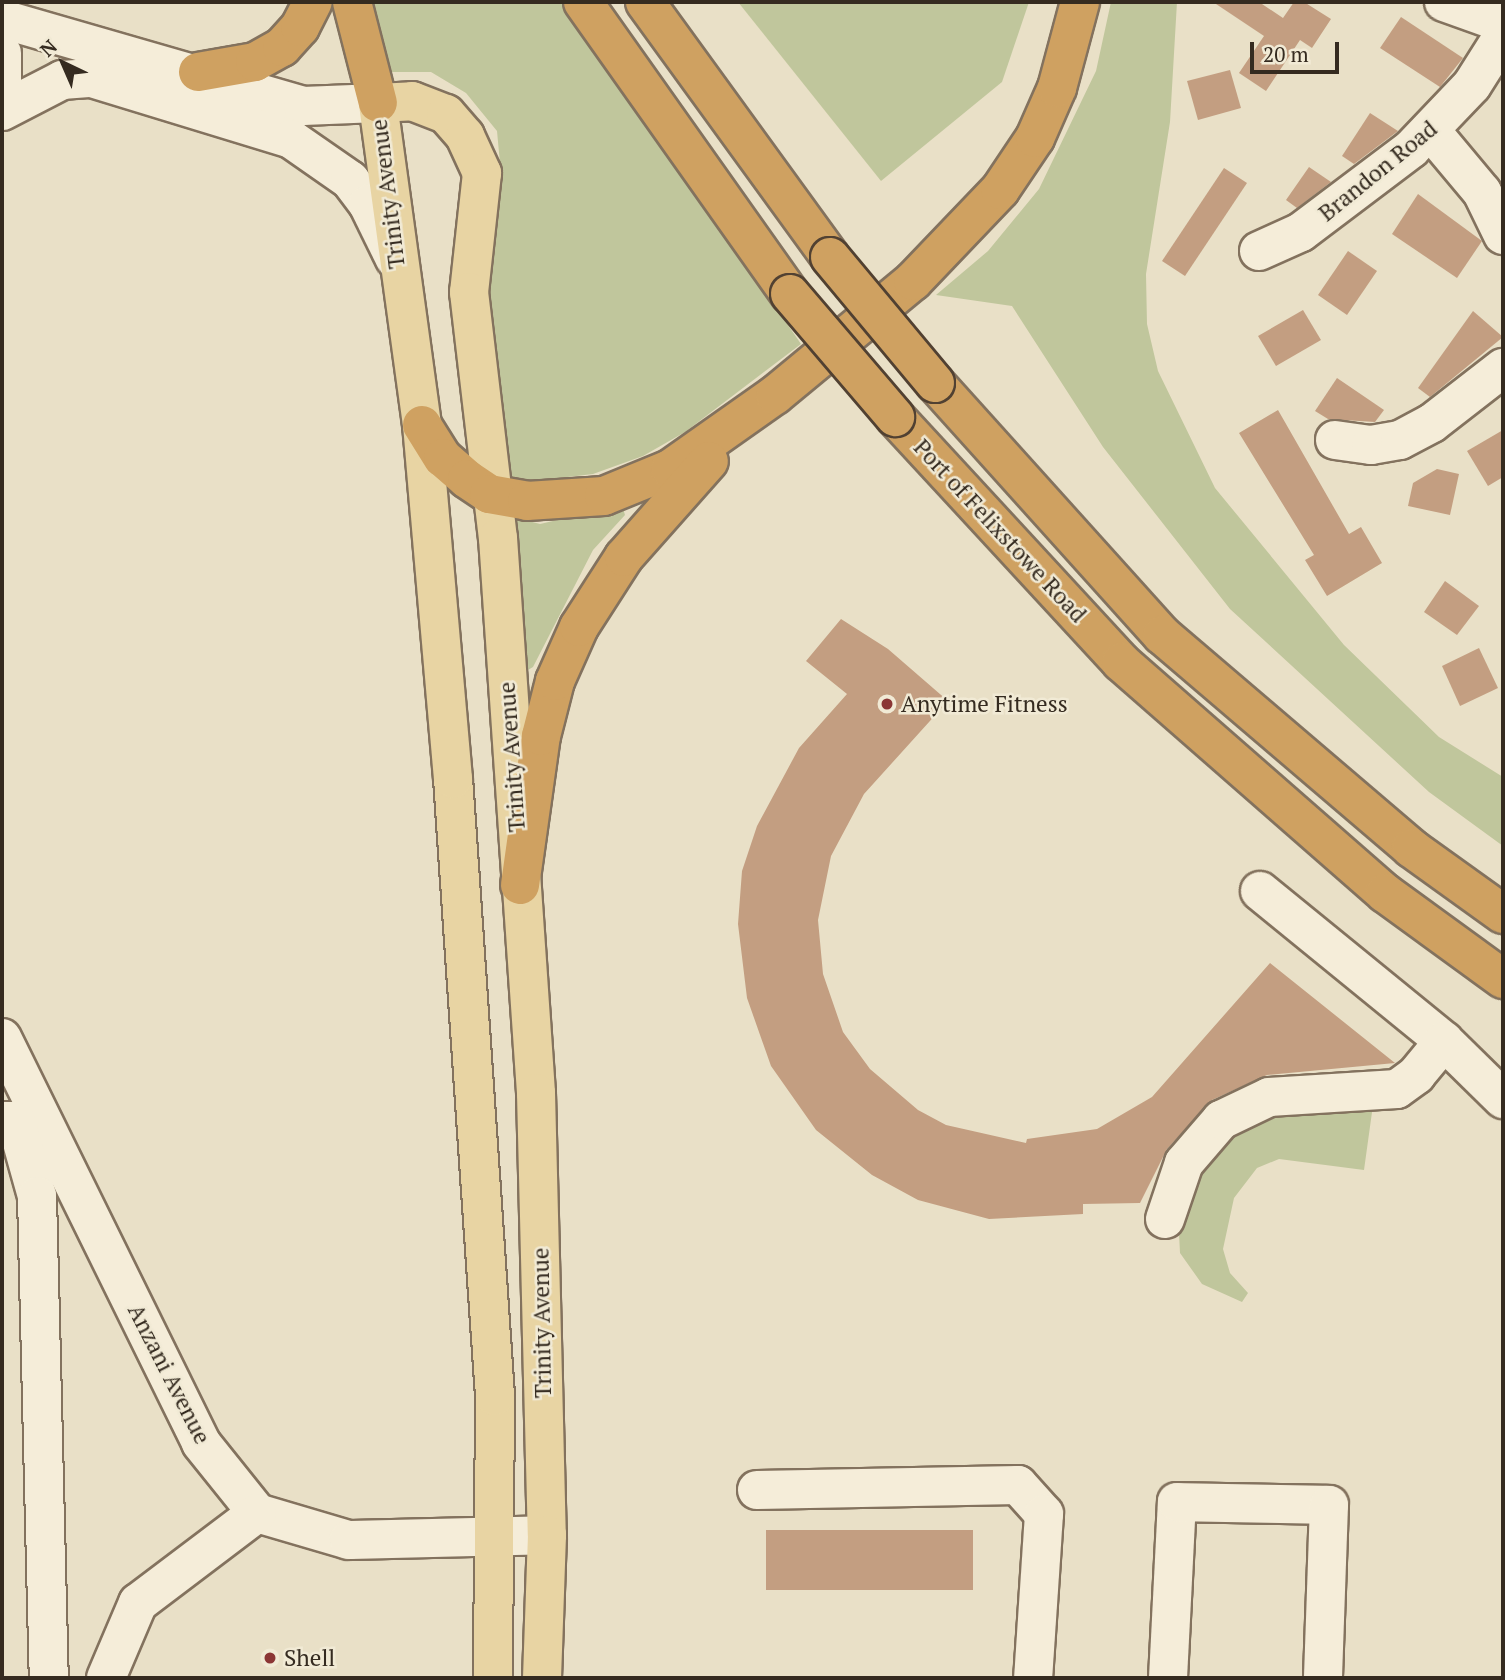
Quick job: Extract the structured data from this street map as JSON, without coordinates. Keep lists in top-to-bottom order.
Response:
{
  "streets": {
    "highway": ["Port of Felixstowe Road"],
    "main road": ["Trinity Avenue"],
    "street": ["Brandon Road", "Anzani Avenue"]
  },
  "places": ["Anytime Fitness", "Shell"],
  "scale_bar": "20 m",
  "north": "top left"
}
